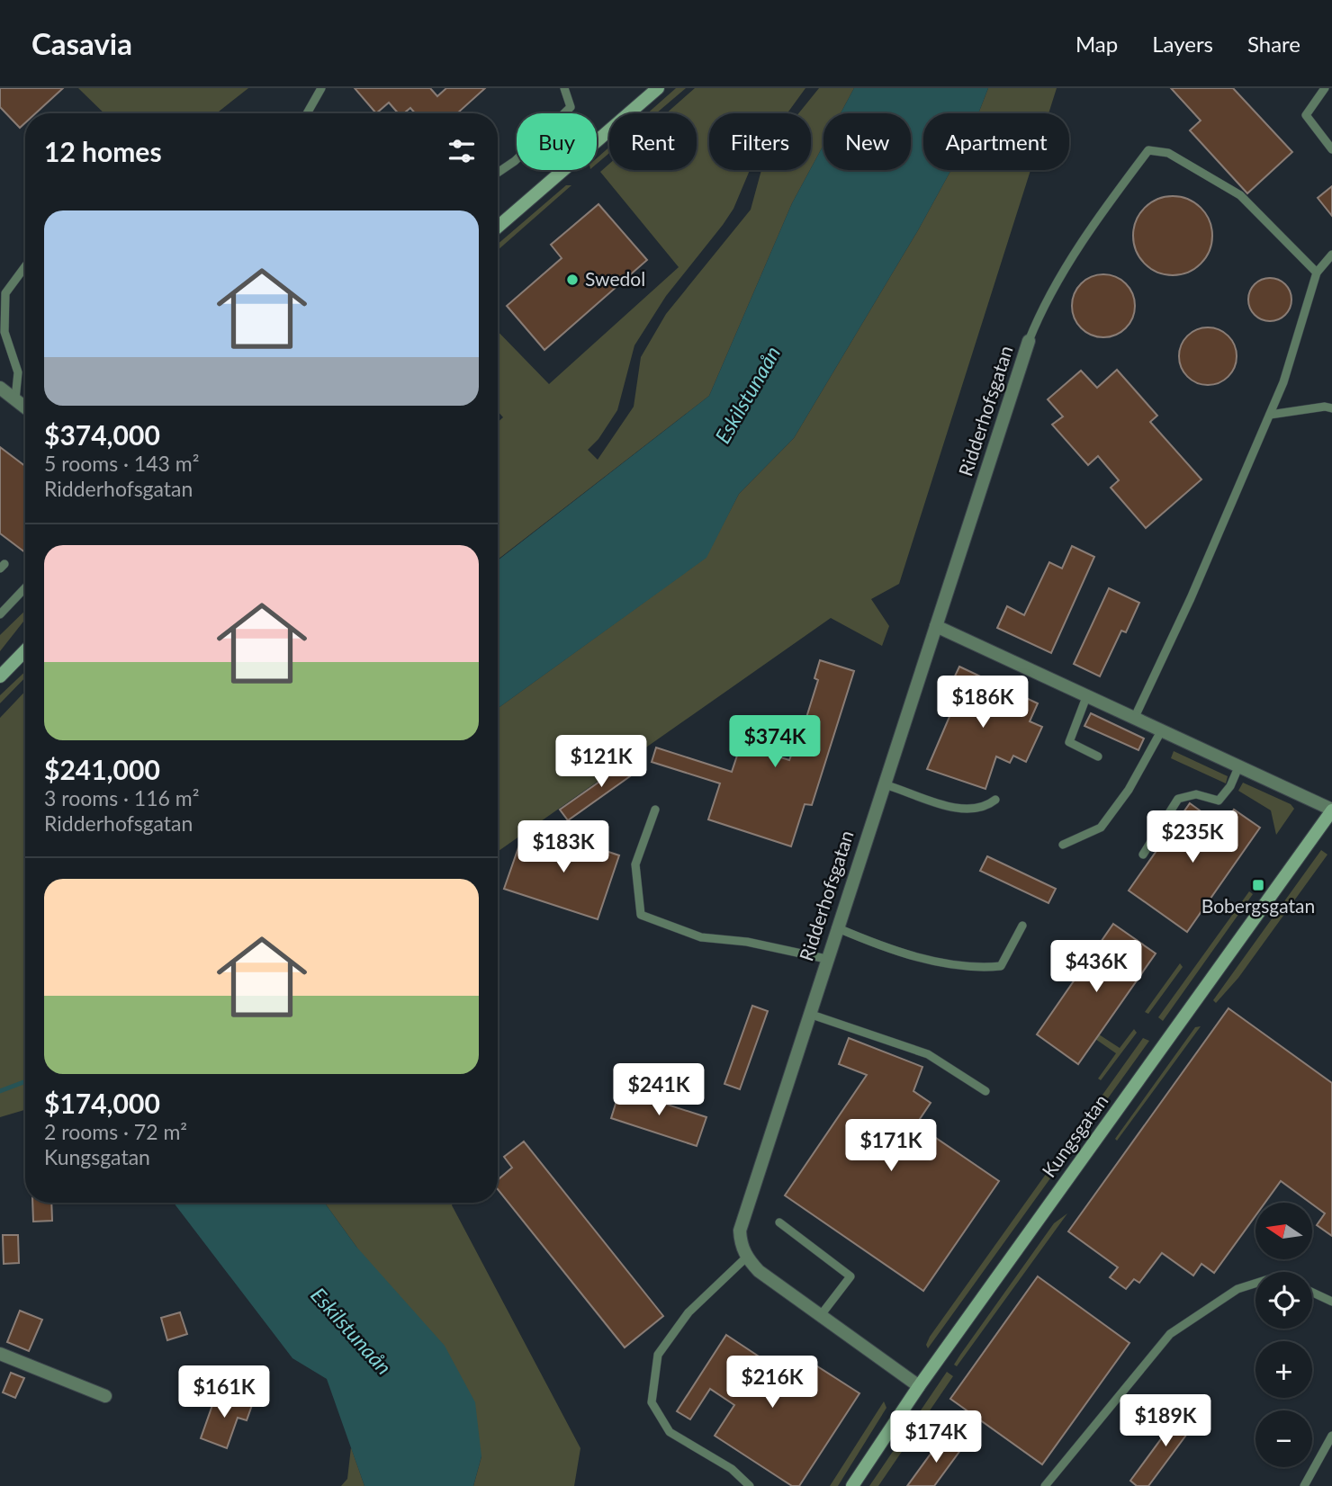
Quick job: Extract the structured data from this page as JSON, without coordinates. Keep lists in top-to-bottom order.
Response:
{
  "streets": {
    "main road": ["Kungsgatan"],
    "street": ["Ridderhofsgatan"]
  },
  "water": ["Eskilstunaån"],
  "places": {
    "other": ["Swedol"],
    "transit": ["Bobergsgatan"]
  },
  "north": "left",
  "page": {
    "header": "Casavia",
    "nav": ["Map", "Layers", "Share"],
    "chip": [
      "Buy",
      "Rent",
      "Filters",
      "New",
      "Apartment"
    ],
    "heading": "12 homes",
    "list": [
      {
        "name": "$374,000",
        "note": "5 rooms · 143 m² · Ridderhofsgatan"
      },
      {
        "name": "$241,000",
        "note": "3 rooms · 116 m² · Ridderhofsgatan"
      },
      {
        "name": "$174,000",
        "note": "2 rooms · 72 m² · Kungsgatan"
      }
    ],
    "price": [
      "$186K",
      "$374K",
      "$121K",
      "$235K",
      "$183K",
      "$436K",
      "$241K",
      "$171K",
      "$216K",
      "$161K",
      "$189K",
      "$174K"
    ],
    "map_buttons": ["+", "−"]
  }
}
